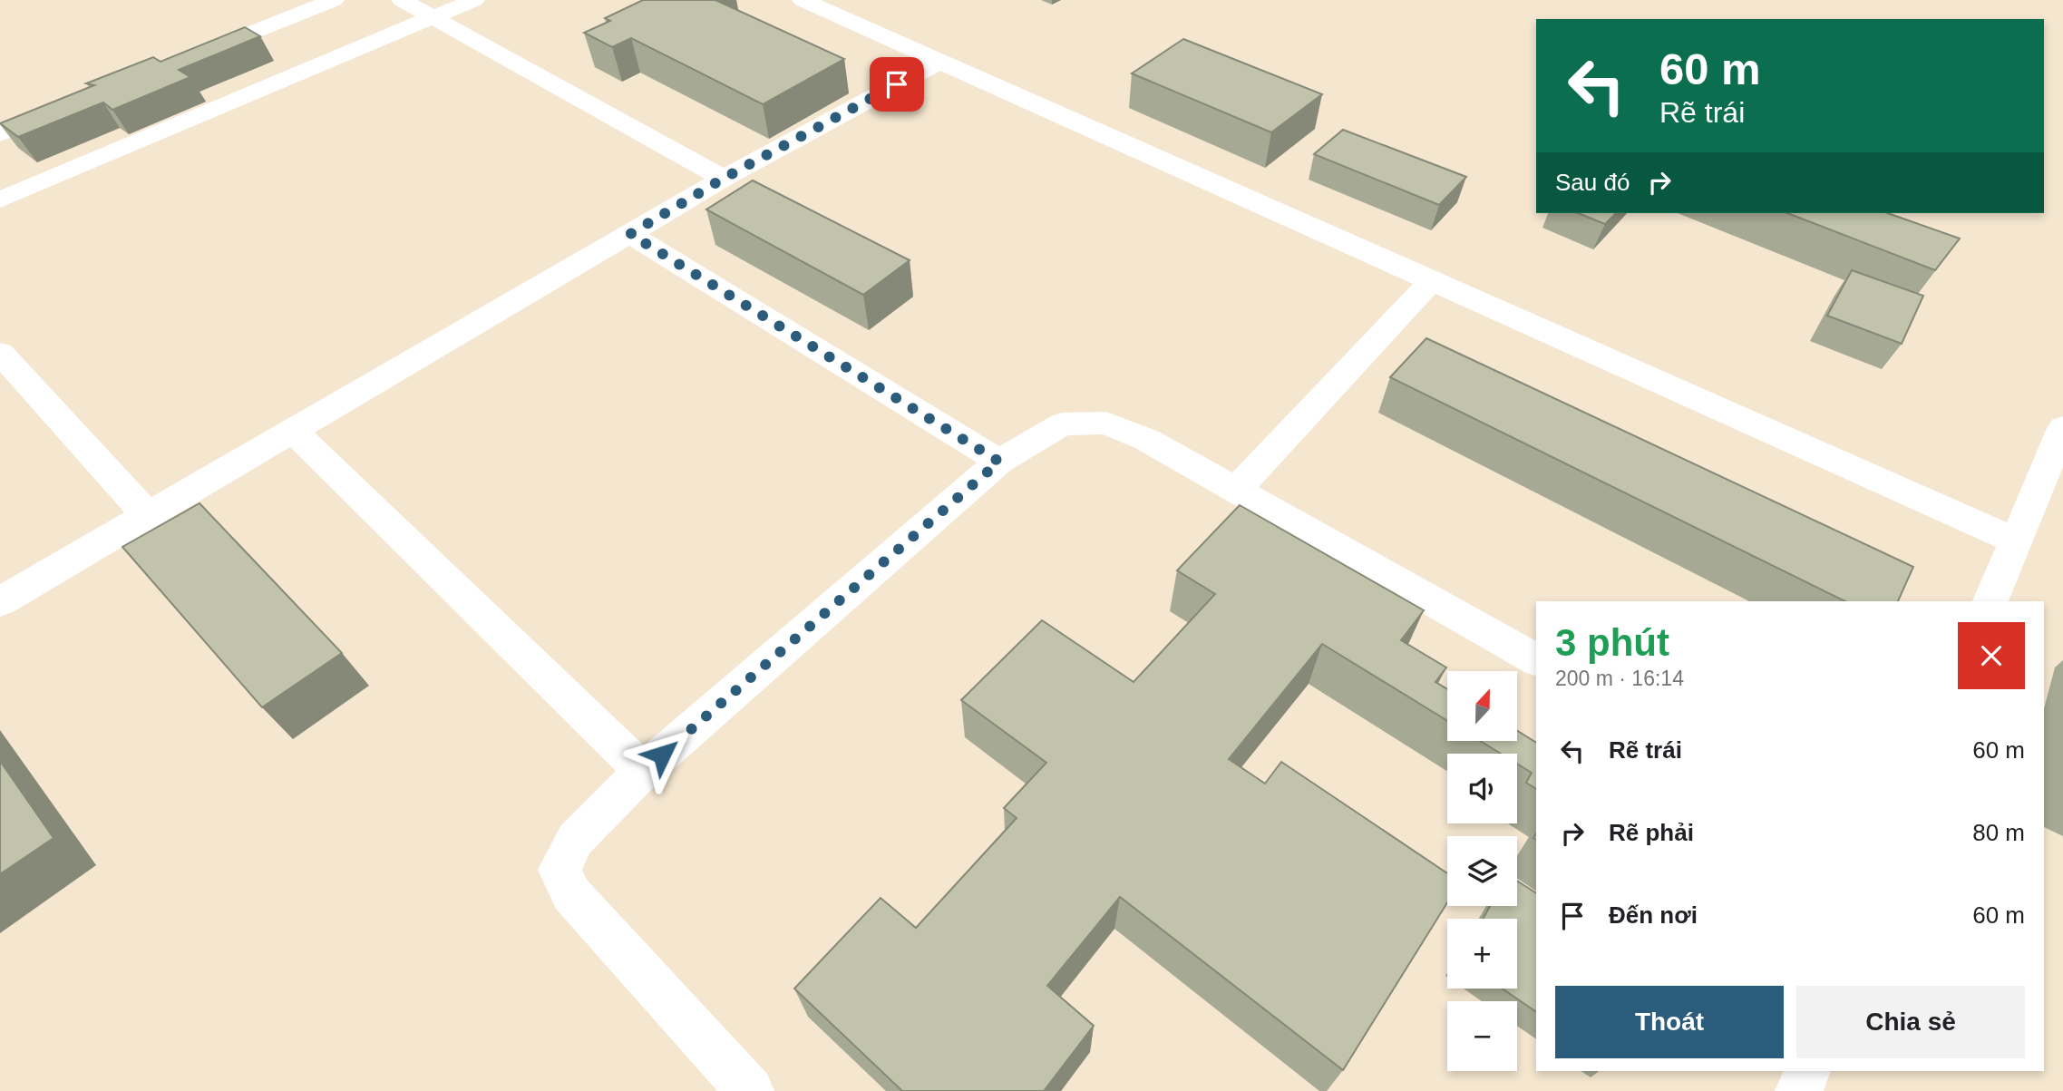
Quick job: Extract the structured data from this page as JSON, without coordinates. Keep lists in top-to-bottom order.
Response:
{
  "north": "top",
  "page": {
    "turn": ["60 m", "Rẽ trái"],
    "then": "Sau đó",
    "heading": ["3 phút", "200 m · 16:14"],
    "map_buttons": ["+", "−"],
    "list": [
      {
        "name": "Rẽ trái",
        "value": "60 m"
      },
      {
        "name": "Rẽ phải",
        "value": "80 m"
      },
      {
        "name": "Đến nơi",
        "value": "60 m"
      }
    ],
    "buttons": ["Thoát", "Chia sẻ"]
  }
}
